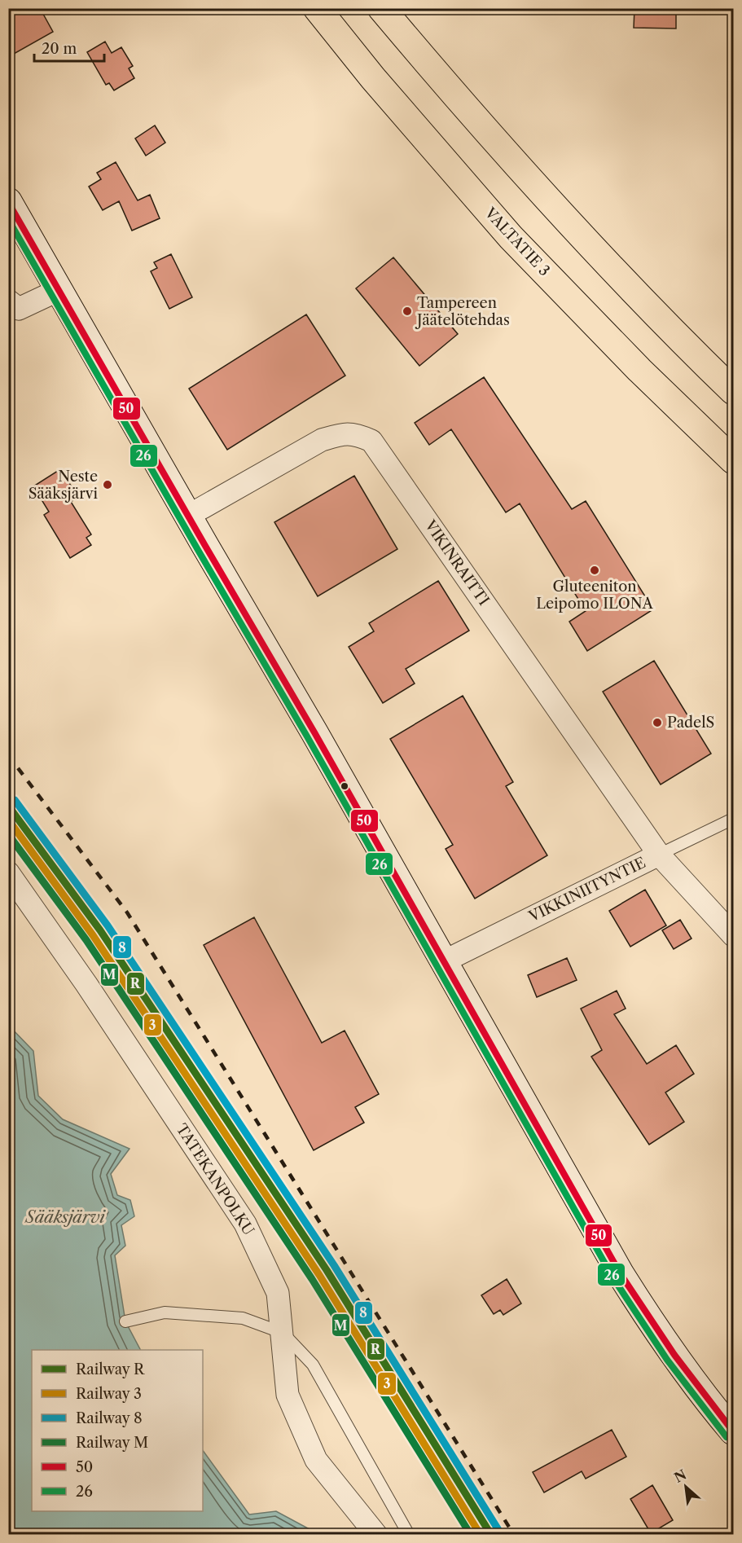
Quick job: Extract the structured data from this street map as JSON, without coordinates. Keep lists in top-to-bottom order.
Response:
{
  "streets": {
    "highway": ["VALTATIE 3"],
    "street": ["VIKINRAITTI", "VIKKINIITYNTIE", "TATEKANPOLKU"]
  },
  "crossings": [
    ["VIKINRAITTI", "VIKKINIITYNTIE"]
  ],
  "water": ["Sääksjärvi"],
  "places": [
    "Tampereen Jäätelötehdas",
    "Neste Sääksjärvi",
    "Gluteeniton Leipomo ILONA",
    "PadelS"
  ],
  "lines": [
    "transit line 50",
    "transit line 26",
    "rail line 8",
    "rail line R",
    "rail line 3",
    "rail line M"
  ],
  "legend": [
    "Railway R",
    "Railway 3",
    "Railway 8",
    "Railway M",
    "50",
    "26"
  ],
  "scale_bar": "20 m",
  "north": "top left"
}
